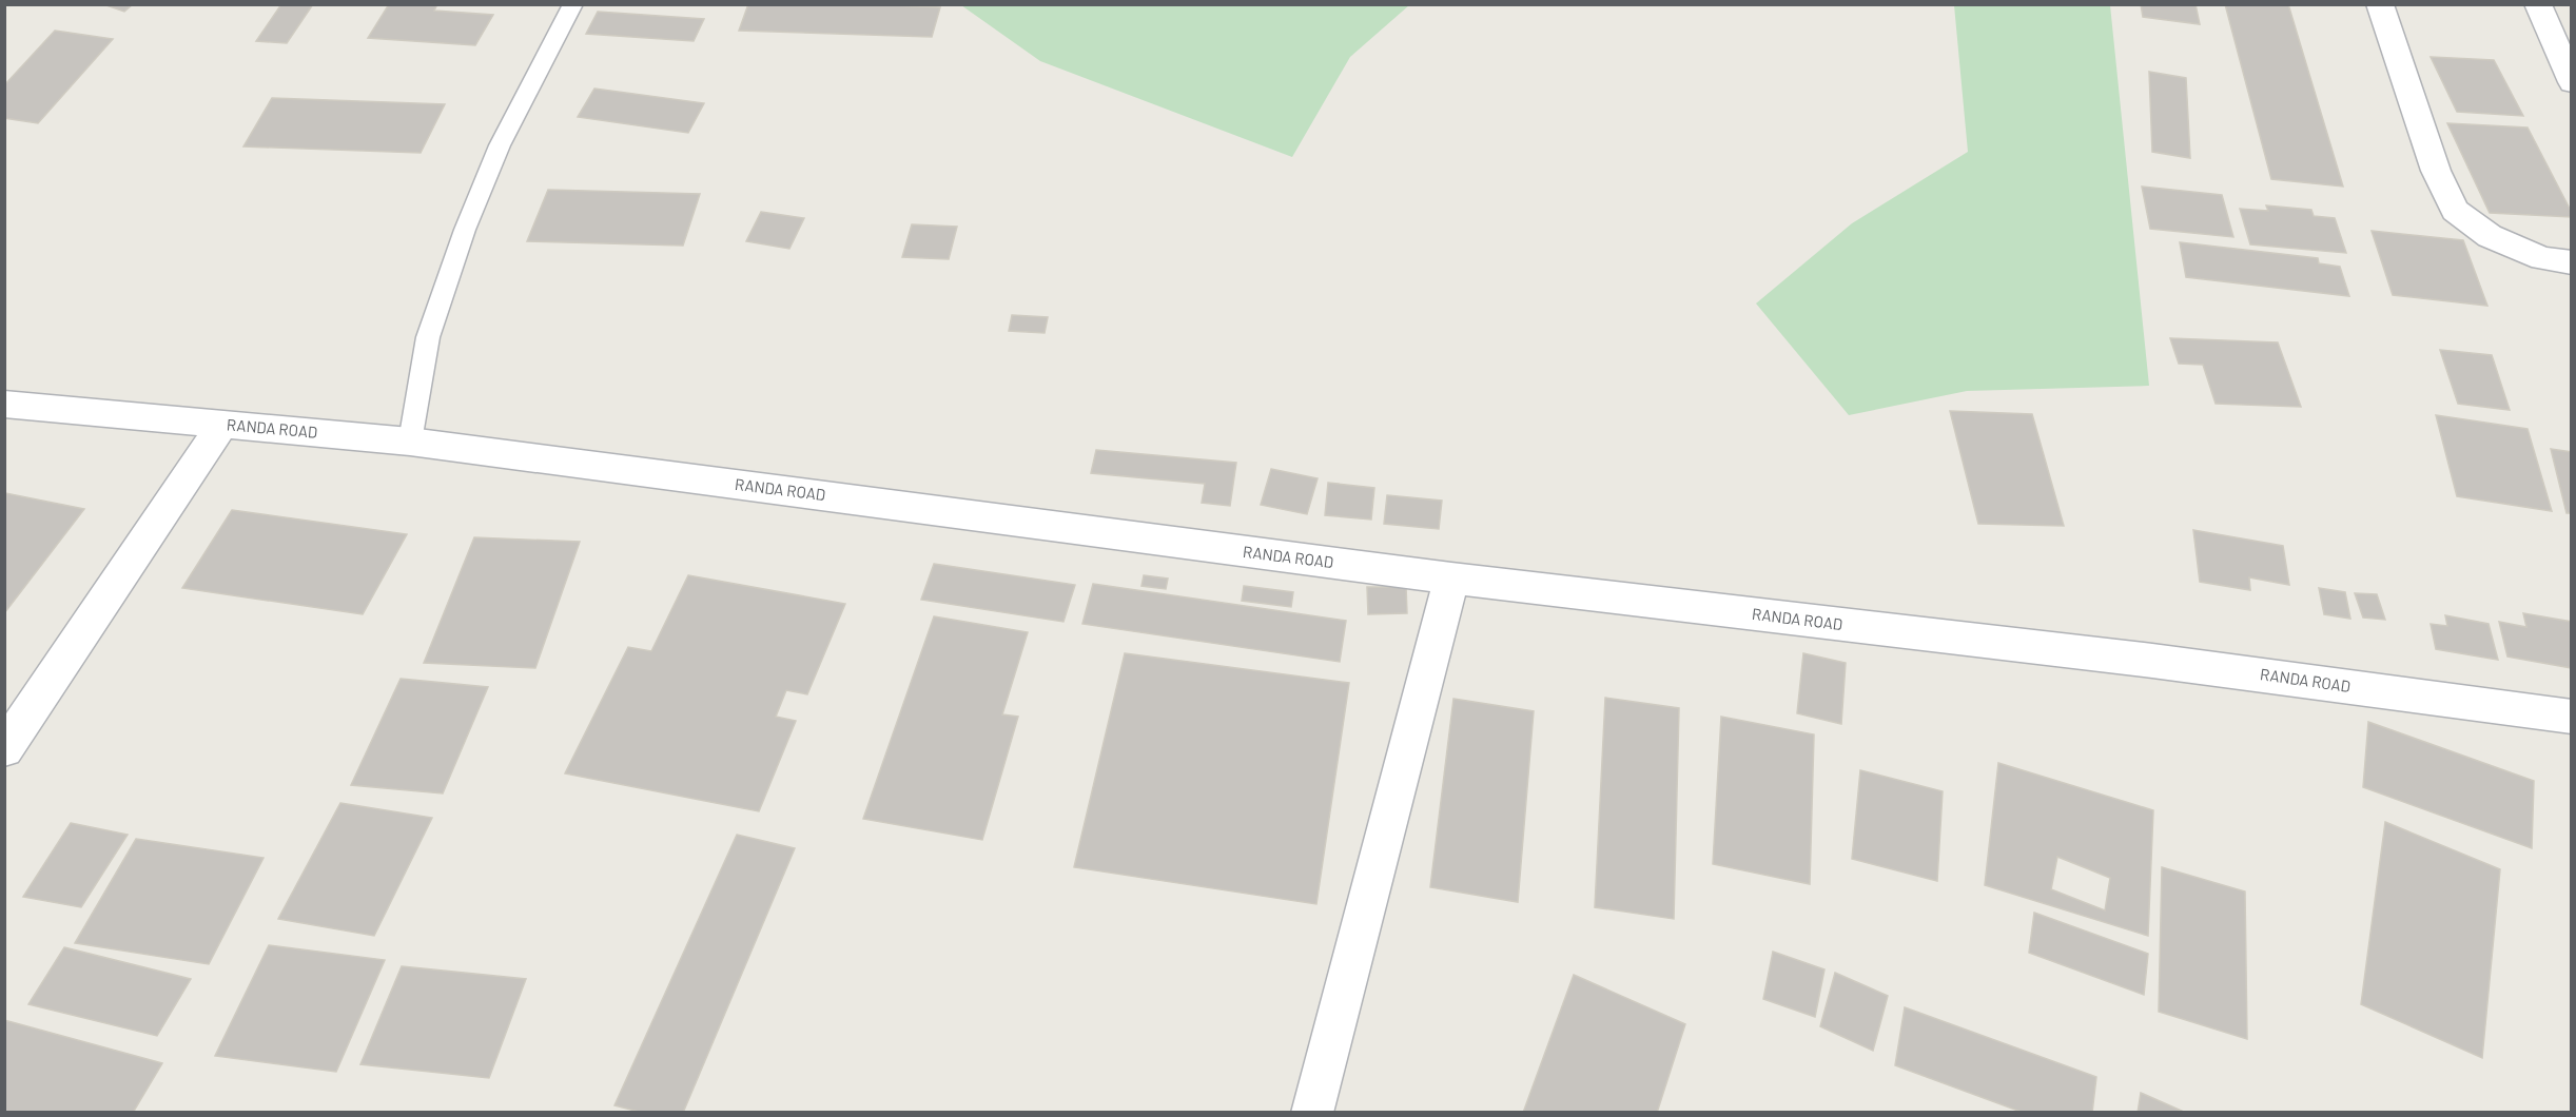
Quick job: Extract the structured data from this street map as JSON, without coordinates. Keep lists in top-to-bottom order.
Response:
{
  "streets": {
    "street": ["RANDA ROAD"]
  }
}
